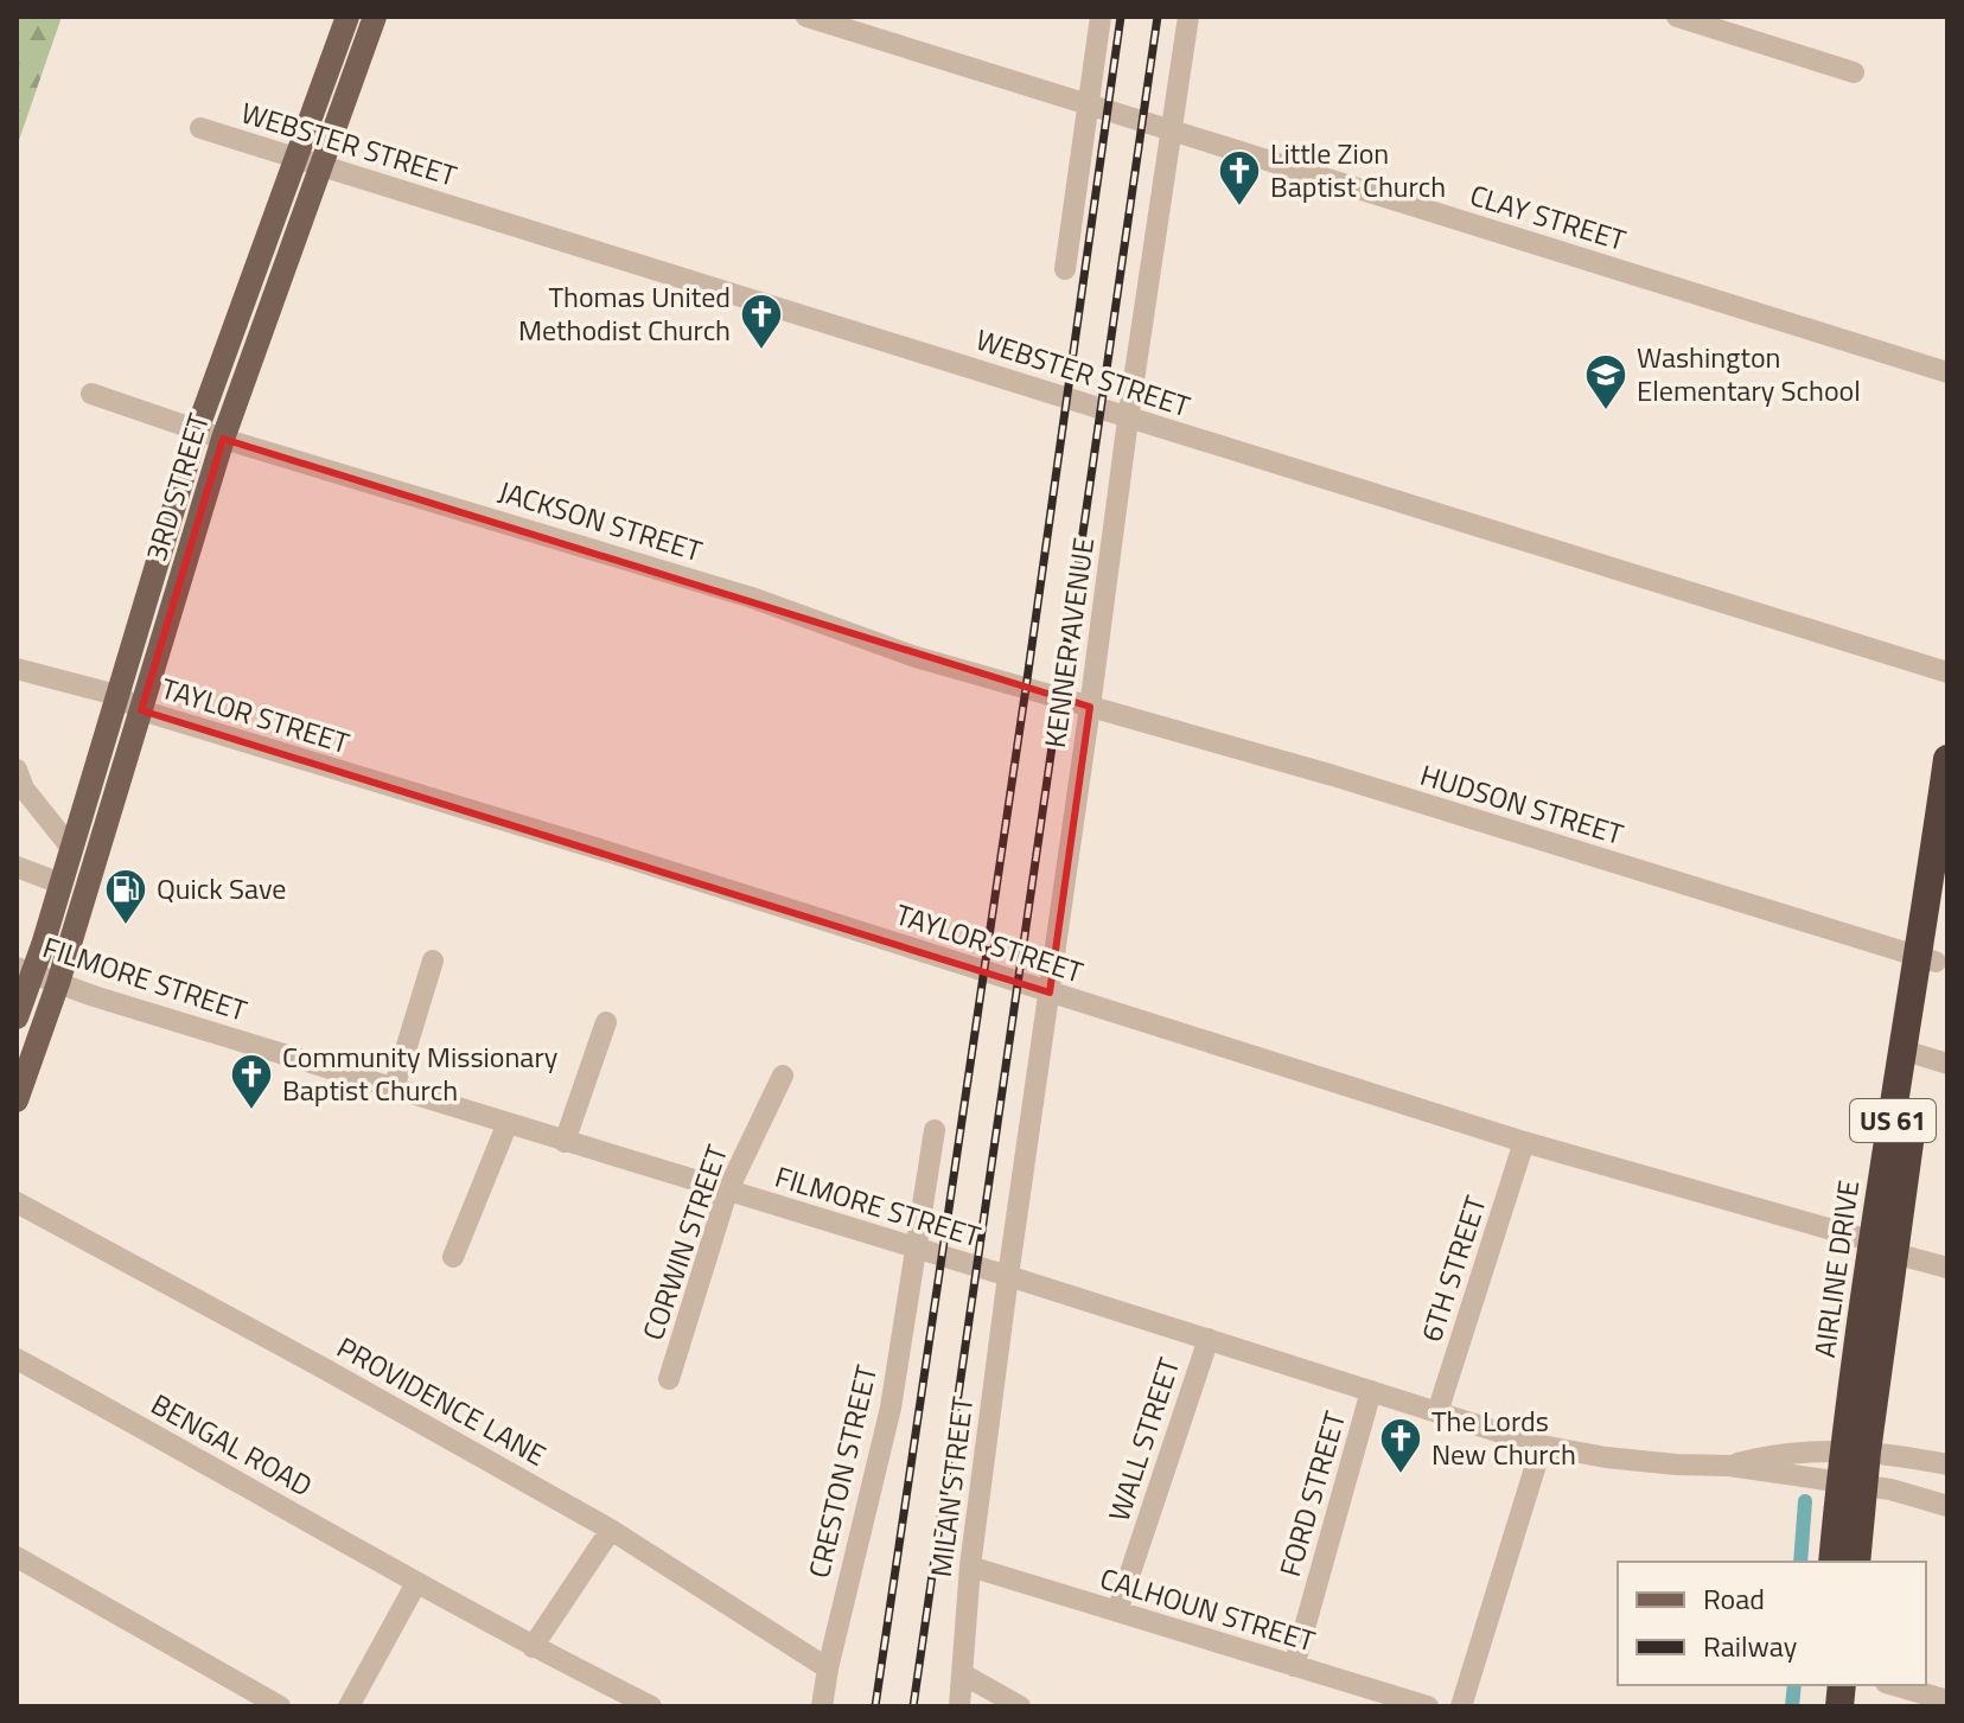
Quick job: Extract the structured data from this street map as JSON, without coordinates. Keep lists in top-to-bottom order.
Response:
{
  "streets": {
    "highway": ["US 61", "AIRLINE DRIVE"],
    "main road": ["3RD STREET"],
    "street": [
      "WEBSTER STREET",
      "CLAY STREET",
      "JACKSON STREET",
      "KENNER AVENUE",
      "TAYLOR STREET",
      "HUDSON STREET",
      "FILMORE STREET",
      "CORWIN STREET",
      "6TH STREET",
      "PROVIDENCE LANE",
      "WALL STREET",
      "BENGAL ROAD",
      "CRESTON STREET",
      "MILAN STREET",
      "FORD STREET",
      "CALHOUN STREET"
    ]
  },
  "crossings": [
    ["WEBSTER STREET", "3RD STREET"],
    ["WEBSTER STREET", "KENNER AVENUE"],
    ["CLAY STREET", "KENNER AVENUE"],
    ["3RD STREET", "JACKSON STREET"],
    ["3RD STREET", "TAYLOR STREET"],
    ["3RD STREET", "FILMORE STREET"],
    ["JACKSON STREET", "KENNER AVENUE"],
    ["JACKSON STREET", "HUDSON STREET"],
    ["KENNER AVENUE", "TAYLOR STREET"],
    ["KENNER AVENUE", "HUDSON STREET"],
    ["KENNER AVENUE", "FILMORE STREET"],
    ["KENNER AVENUE", "MILAN STREET"],
    ["TAYLOR STREET", "6TH STREET"],
    ["TAYLOR STREET", "AIRLINE DRIVE"],
    ["HUDSON STREET", "AIRLINE DRIVE"],
    ["FILMORE STREET", "CORWIN STREET"],
    ["FILMORE STREET", "6TH STREET"],
    ["FILMORE STREET", "AIRLINE DRIVE"],
    ["FILMORE STREET", "WALL STREET"],
    ["FILMORE STREET", "CRESTON STREET"],
    ["FILMORE STREET", "MILAN STREET"],
    ["FILMORE STREET", "FORD STREET"],
    ["PROVIDENCE LANE", "CRESTON STREET"],
    ["WALL STREET", "CALHOUN STREET"],
    ["MILAN STREET", "CALHOUN STREET"],
    ["FORD STREET", "CALHOUN STREET"]
  ],
  "places": {
    "church": [
      "Little Zion Baptist Church",
      "Thomas United Methodist Church",
      "Community Missionary Baptist Church",
      "The Lords New Church"
    ],
    "school or university": ["Washington Elementary School"],
    "fuel station": ["Quick Save"]
  },
  "legend": ["Road", "Railway"]
}
